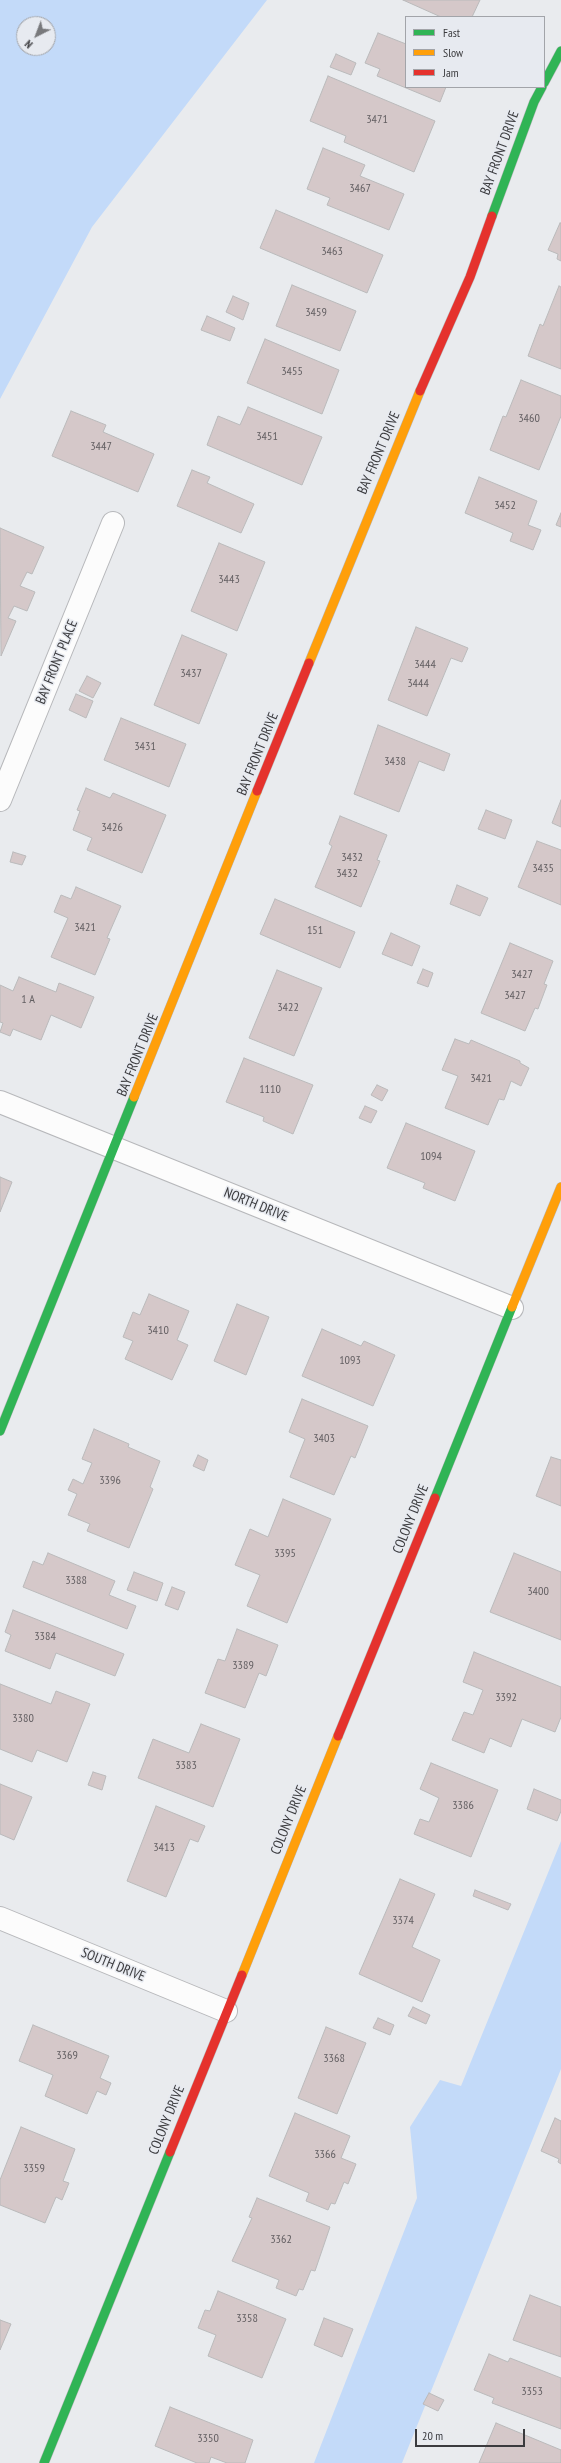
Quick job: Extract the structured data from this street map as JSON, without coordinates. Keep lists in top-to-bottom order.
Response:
{
  "streets": {
    "street": [
      "BAY FRONT DRIVE",
      "BAY FRONT PLACE",
      "NORTH DRIVE",
      "COLONY DRIVE",
      "SOUTH DRIVE"
    ]
  },
  "crossings": [
    ["BAY FRONT DRIVE", "NORTH DRIVE"],
    ["NORTH DRIVE", "COLONY DRIVE"],
    ["COLONY DRIVE", "SOUTH DRIVE"]
  ],
  "house_numbers": [
    "3471",
    "3467",
    "3463",
    "3459",
    "3455",
    "3460",
    "3451",
    "3447",
    "3452",
    "3443",
    "3444",
    "3437",
    "3444",
    "3431",
    "3438",
    "3426",
    "3432",
    "3435",
    "3432",
    "3421",
    "151",
    "3427",
    "3427",
    "1 A",
    "3422",
    "3421",
    "1110",
    "1094",
    "3410",
    "1093",
    "3403",
    "3396",
    "3395",
    "3388",
    "3400",
    "3384",
    "3389",
    "3392",
    "3380",
    "3383",
    "3386",
    "3413",
    "3374",
    "3369",
    "3368",
    "3366",
    "3359",
    "3362",
    "3358",
    "3353",
    "3350"
  ],
  "legend": ["Fast", "Slow", "Jam"],
  "scale_bar": "20 m",
  "north": "bottom left"
}
